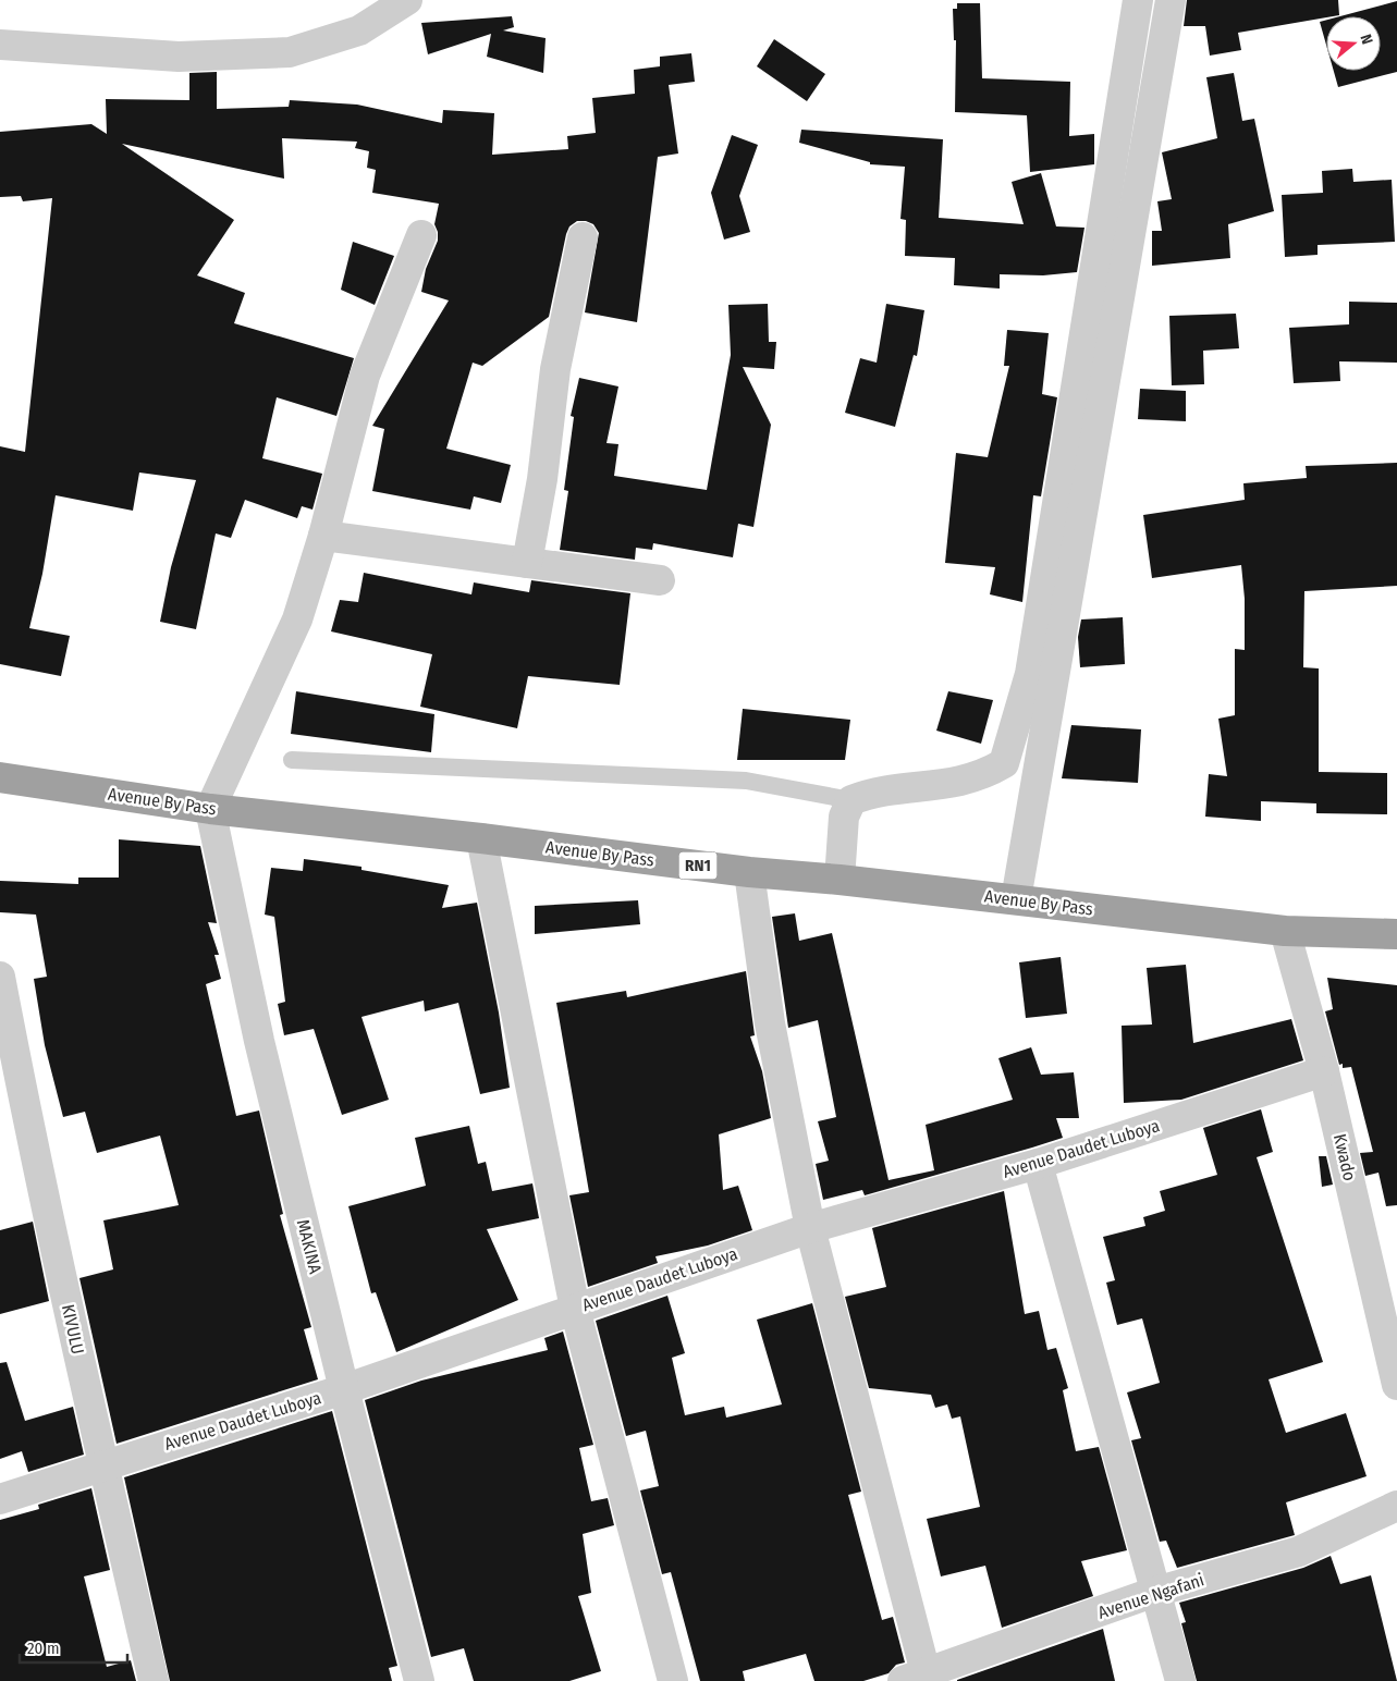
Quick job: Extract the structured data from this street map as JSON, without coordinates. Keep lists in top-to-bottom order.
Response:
{
  "streets": {
    "highway": ["Avenue By Pass", "RN1"],
    "street": [
      "Avenue Daudet Luboya",
      "Kwado",
      "MAKINA",
      "KIVULU",
      "Avenue Ngafani"
    ]
  },
  "crossings": [
    ["Avenue By Pass", "Kwado"],
    ["Avenue By Pass", "MAKINA"],
    ["Avenue Daudet Luboya", "Kwado"],
    ["Avenue Daudet Luboya", "MAKINA"],
    ["Avenue Daudet Luboya", "KIVULU"]
  ],
  "scale_bar": "20 m",
  "north": "right"
}
